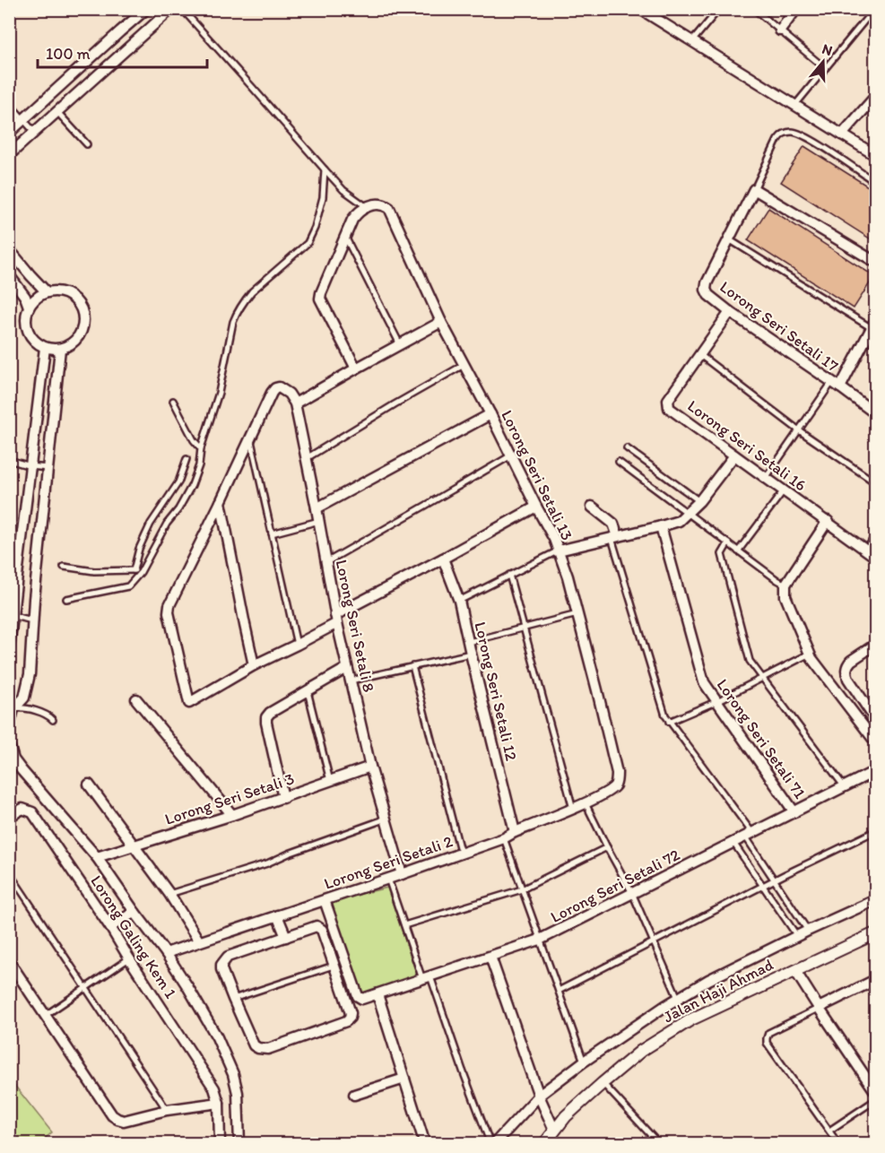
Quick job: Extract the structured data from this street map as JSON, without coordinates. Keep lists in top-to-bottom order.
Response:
{
  "streets": {
    "street": [
      "Lorong Seri Setali 17",
      "Lorong Seri Setali 16",
      "Lorong Seri Setali 13",
      "Lorong Seri Setali 8",
      "Lorong Seri Setali 12",
      "Lorong Seri Setali 71",
      "Lorong Seri Setali 3",
      "Lorong Seri Setali 2",
      "Lorong Seri Setali 72",
      "Lorong Galing Kem 1",
      "Jalan Haji Ahmad"
    ]
  },
  "crossings": [
    ["Lorong Seri Setali 17", "Lorong Seri Setali 16"],
    ["Lorong Seri Setali 13", "Lorong Seri Setali 2"],
    ["Lorong Seri Setali 8", "Lorong Seri Setali 3"],
    ["Lorong Seri Setali 8", "Lorong Seri Setali 2"],
    ["Lorong Seri Setali 12", "Lorong Seri Setali 2"],
    ["Lorong Seri Setali 71", "Lorong Seri Setali 72"],
    ["Lorong Seri Setali 2", "Lorong Seri Setali 72"]
  ],
  "scale_bar": "100 m",
  "north": "top"
}
